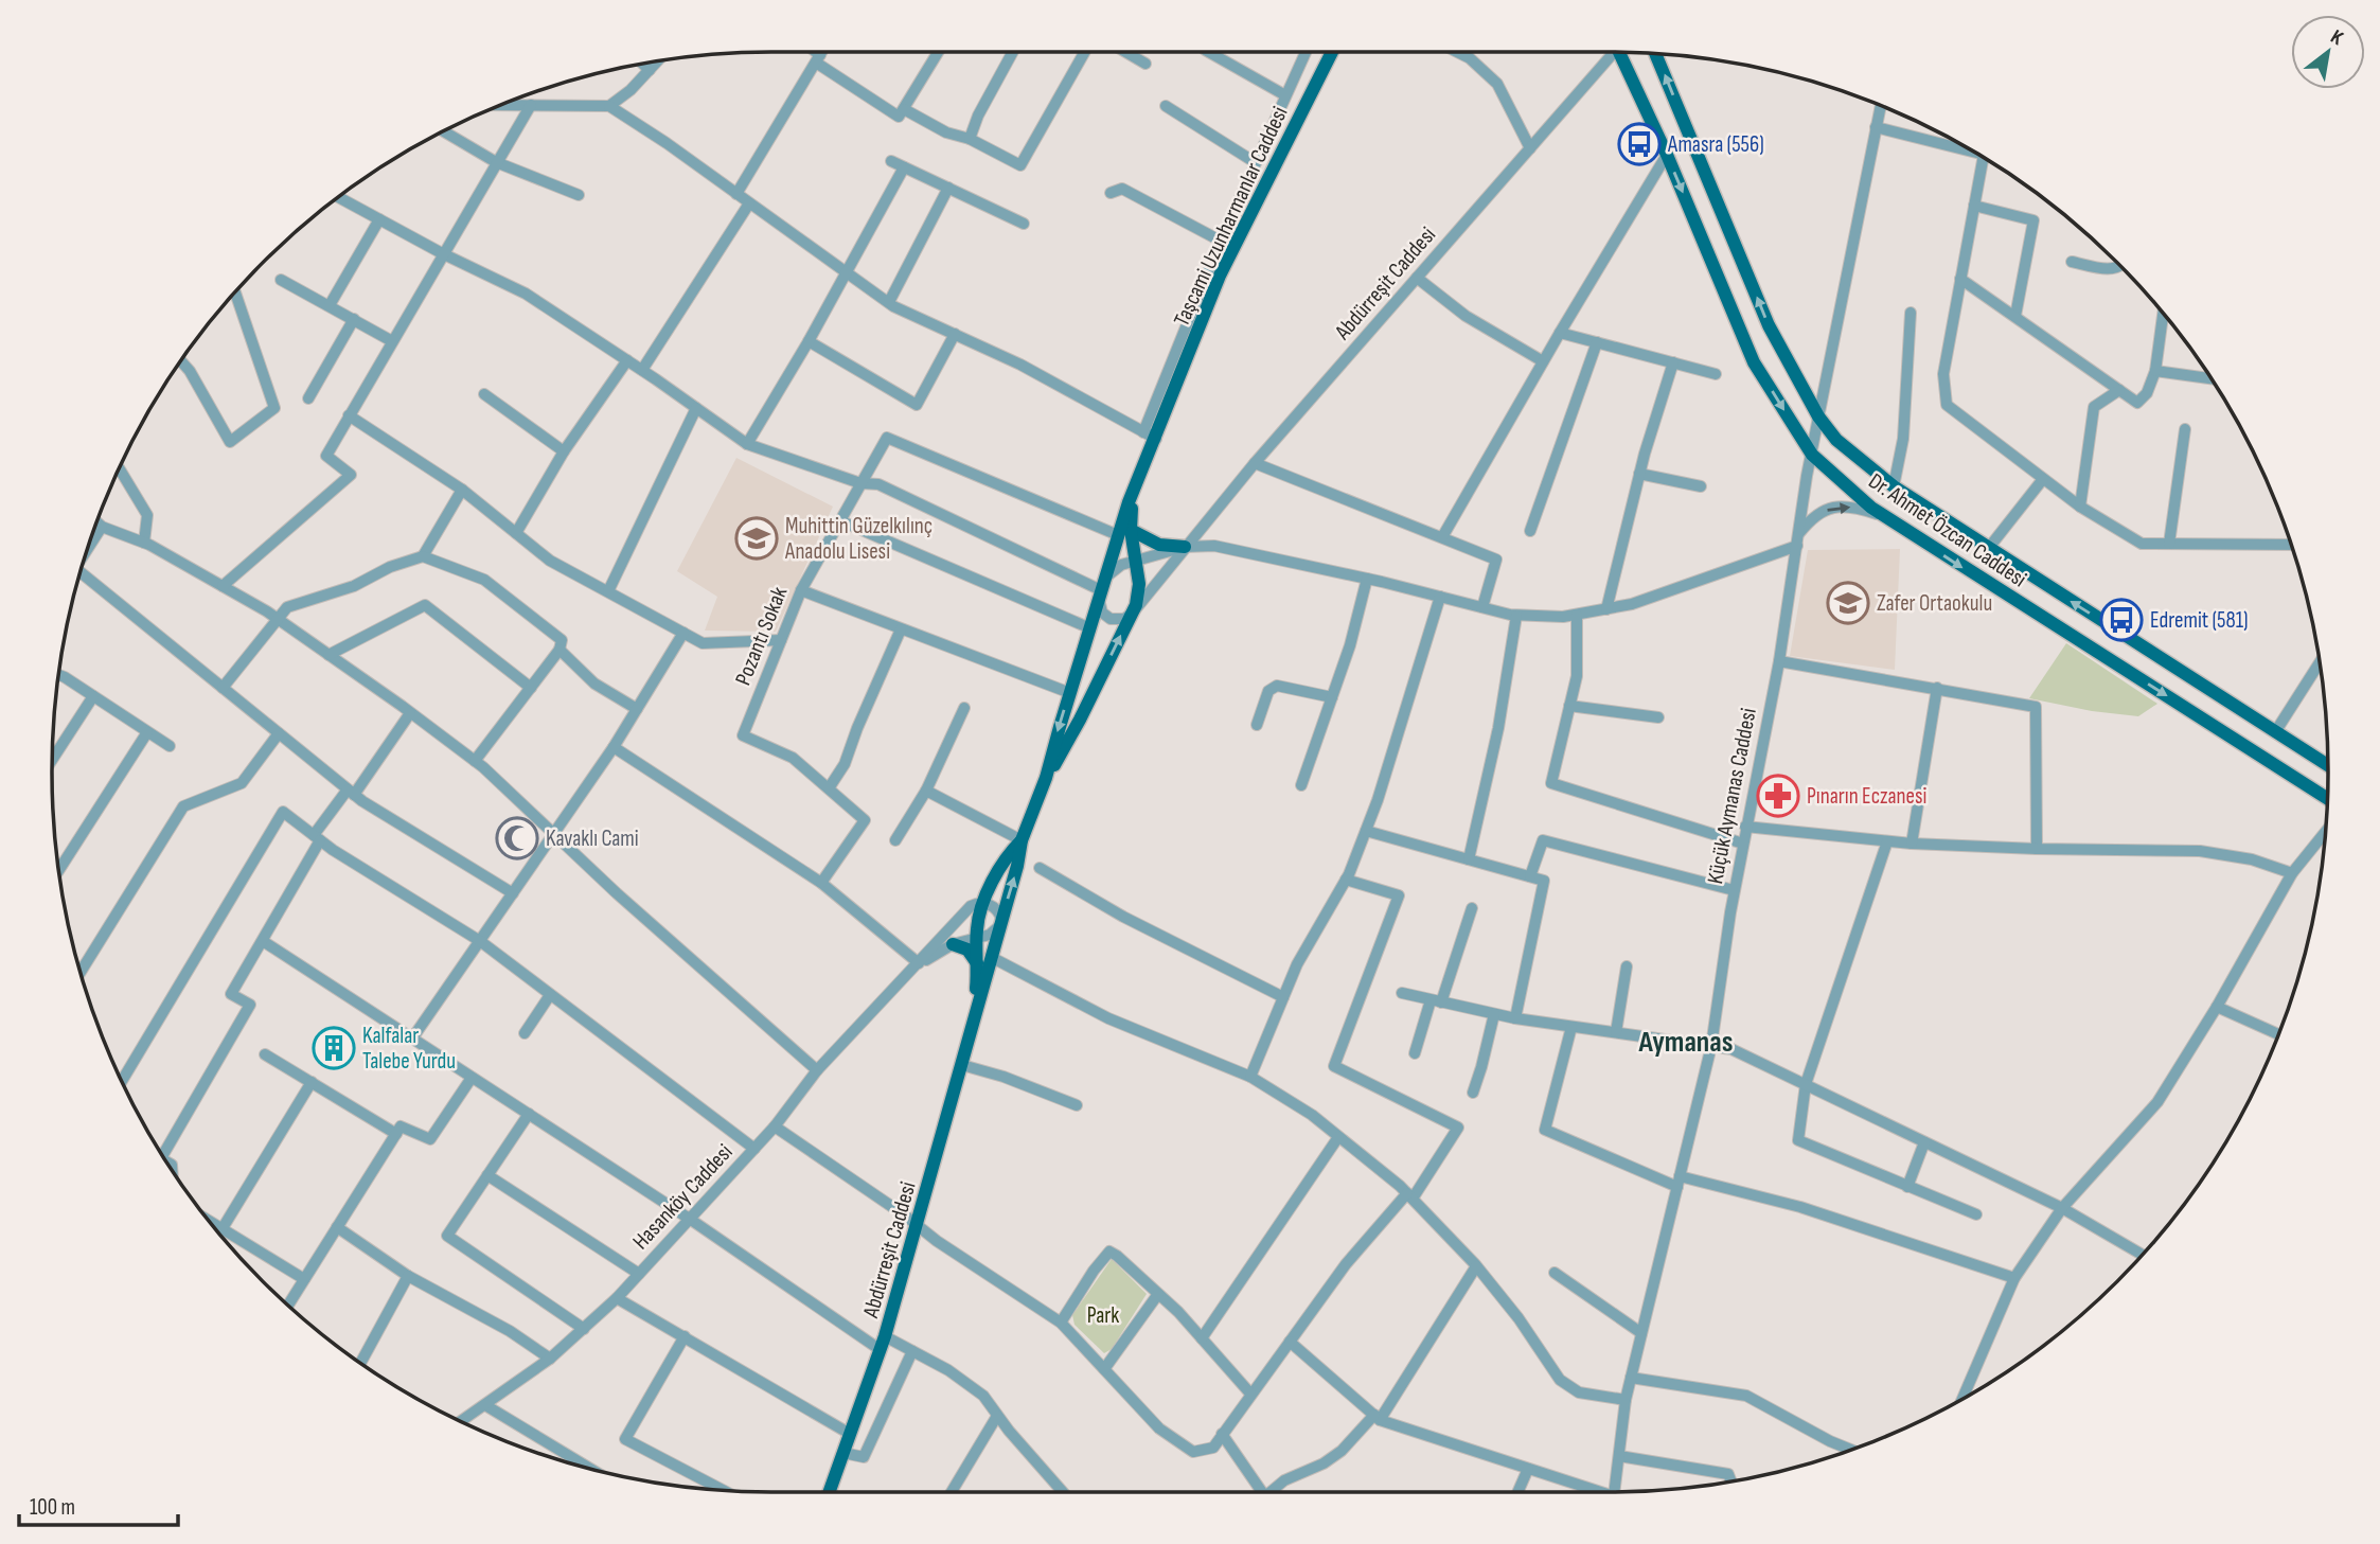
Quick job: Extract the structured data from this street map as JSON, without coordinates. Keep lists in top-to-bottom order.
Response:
{
  "streets": {
    "main road": ["Taşcami Uzunharmanlar Caddesi", "Abdürreşit Caddesi", "Dr. Ahmet Özcan Caddesi"],
    "street": ["Pozantı Sokak", "Küçük Aymanas Caddesi", "Hasanköy Caddesi"]
  },
  "crossings": [
    ["Taşcami Uzunharmanlar Caddesi", "Abdürreşit Caddesi"],
    ["Taşcami Uzunharmanlar Caddesi", "Pozantı Sokak"],
    ["Abdürreşit Caddesi", "Hasanköy Caddesi"],
    ["Dr. Ahmet Özcan Caddesi", "Küçük Aymanas Caddesi"]
  ],
  "districts": ["Aymanas"],
  "parks": ["Park"],
  "places": {
    "bus stop": ["Amasra (556)", "Edremit (581)"],
    "school or university": ["Muhittin Güzelkılınç Anadolu Lisesi", "Zafer Ortaokulu"],
    "pharmacy": ["Pınarın Eczanesi"],
    "mosque": ["Kavaklı Cami"],
    "building": ["Kalfalar Talebe Yurdu"]
  },
  "scale_bar": "100 m",
  "north": "top right"
}
